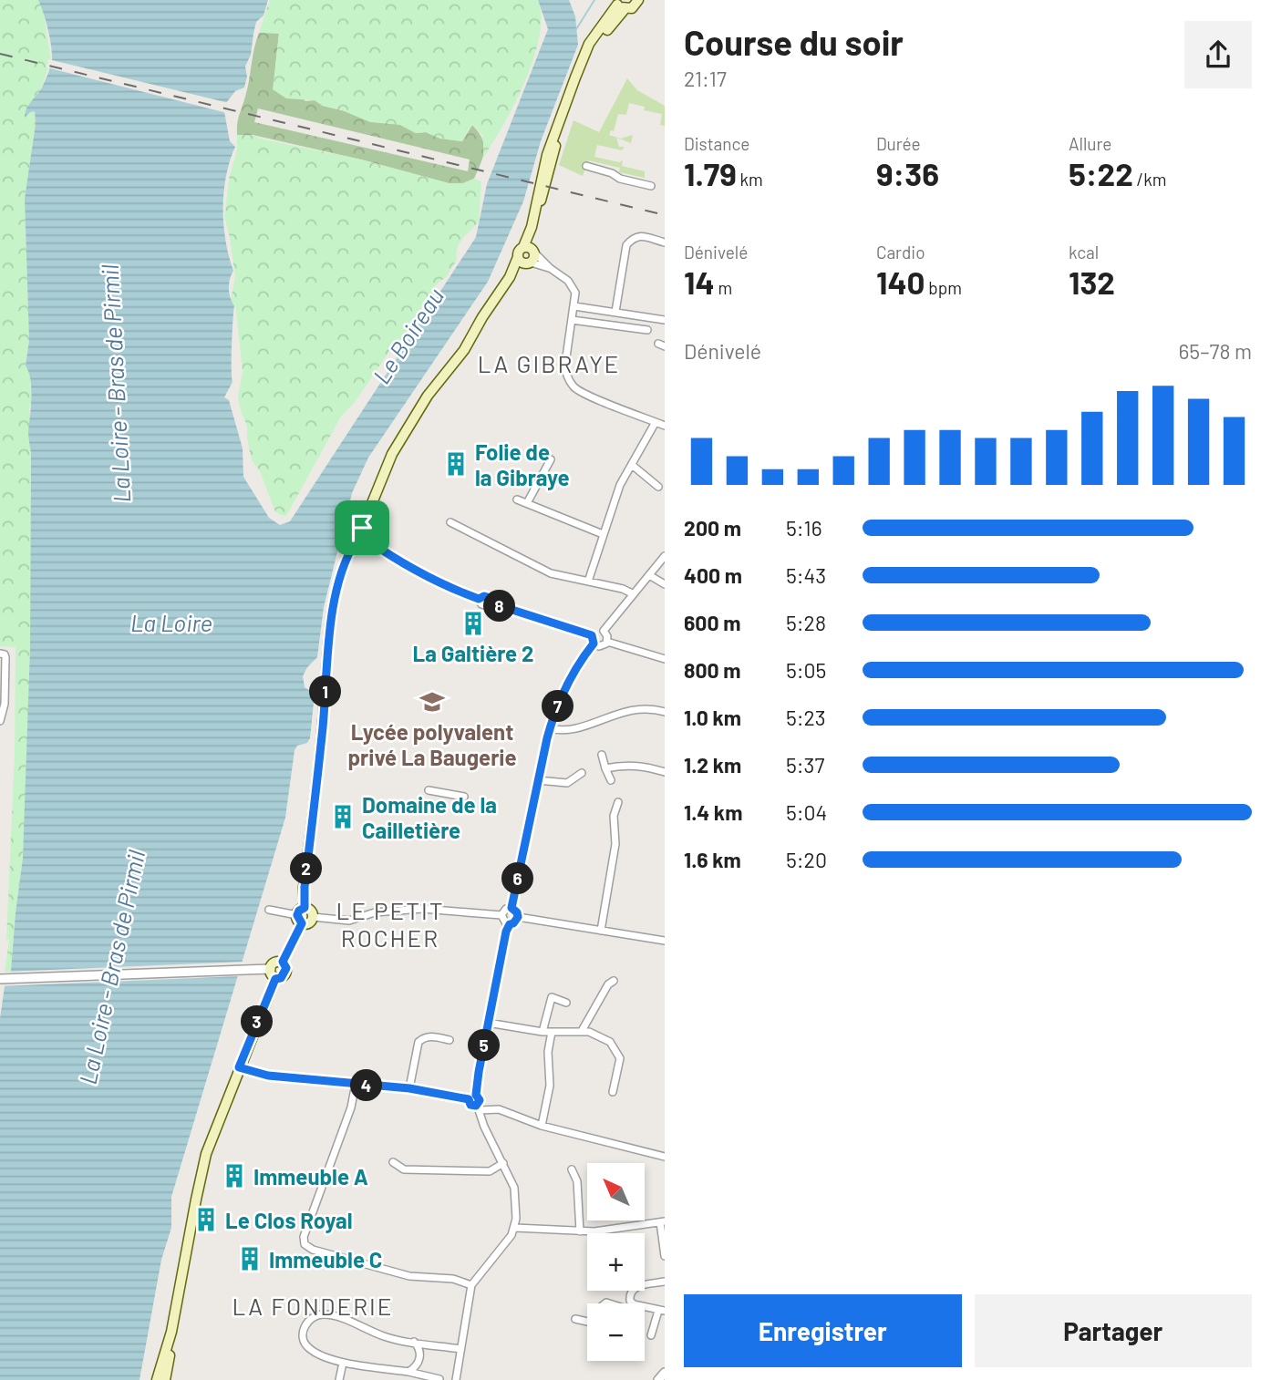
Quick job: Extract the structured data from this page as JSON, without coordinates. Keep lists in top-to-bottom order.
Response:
{
  "districts": ["LA GIBRAYE", "LE PETIT ROCHER", "LA FONDERIE"],
  "water": ["Le Boireau", "La Loire - Bras de Pirmil", "La Loire"],
  "places": {
    "building": [
      "Folie de la Gibraye",
      "La Galtière 2",
      "Domaine de la Cailletière",
      "Immeuble A",
      "Le Clos Royal",
      "Immeuble C"
    ],
    "school or university": ["Lycée polyvalent privé La Baugerie"]
  },
  "north": "top left",
  "page": {
    "heading": ["Course du soir", "21:17"],
    "stats": [
      ["Distance", "1.79 km"],
      ["Durée", "9:36"],
      ["Allure", "5:22 /km"],
      ["Dénivelé", "14 m"],
      ["Cardio", "140 bpm"],
      ["kcal", "132"]
    ],
    "chart": ["Dénivelé", "65–78 m"],
    "list": [
      {
        "name": "200 m",
        "note": "5:16"
      },
      {
        "name": "400 m",
        "note": "5:43"
      },
      {
        "name": "600 m",
        "note": "5:28"
      },
      {
        "name": "800 m",
        "note": "5:05"
      },
      {
        "name": "1.0 km",
        "note": "5:23"
      },
      {
        "name": "1.2 km",
        "note": "5:37"
      },
      {
        "name": "1.4 km",
        "note": "5:04"
      },
      {
        "name": "1.6 km",
        "note": "5:20"
      }
    ],
    "pins": [
      "8",
      "1",
      "7",
      "2",
      "6",
      "3",
      "5",
      "4"
    ],
    "map_buttons": ["+", "−"],
    "buttons": ["Enregistrer", "Partager"]
  }
}
